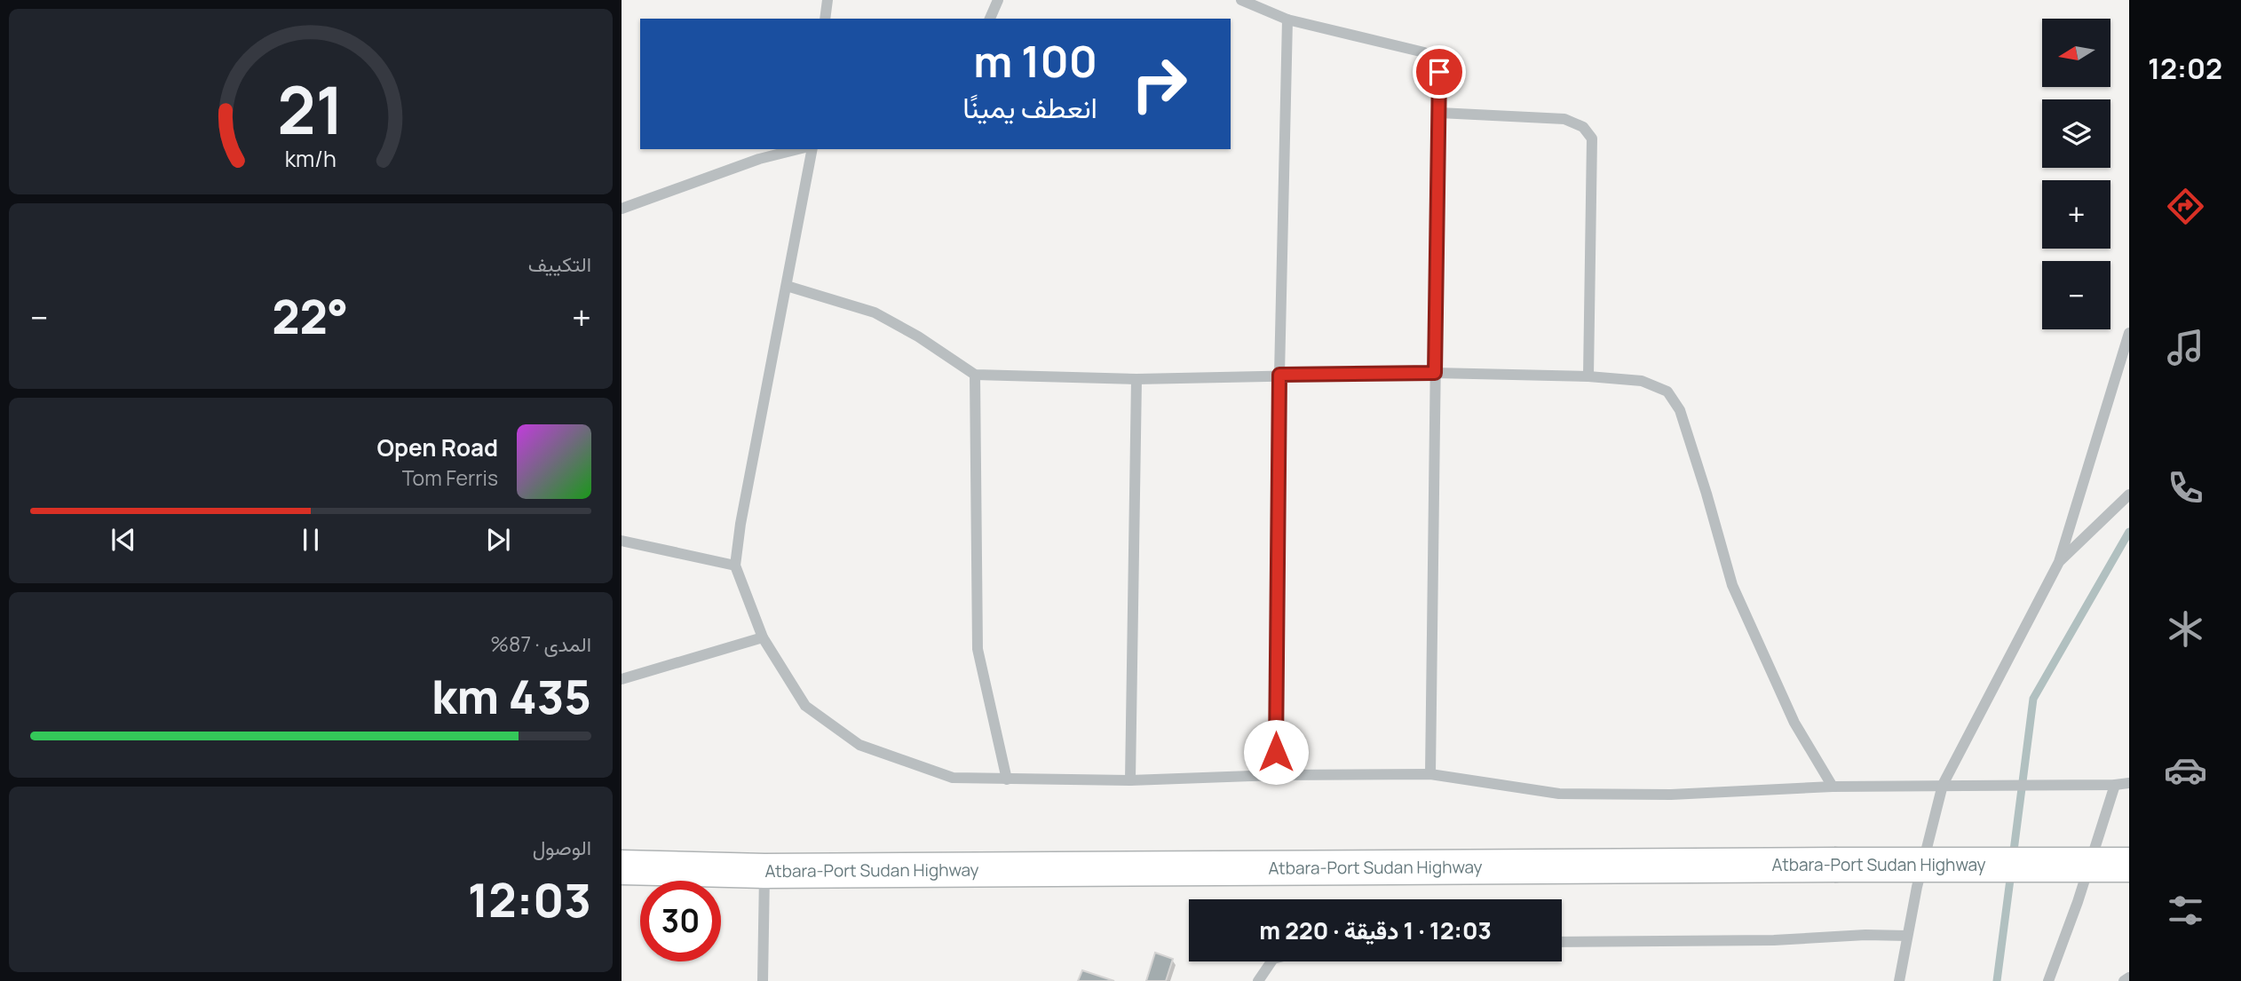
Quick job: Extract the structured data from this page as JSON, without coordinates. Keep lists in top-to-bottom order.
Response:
{
  "streets": {
    "highway": ["Atbara-Port Sudan Highway"]
  },
  "north": "left",
  "page": {
    "tabs": "12:02",
    "map_buttons": ["+", "−"],
    "turn": ["100 m", "انعطف يمينًا"],
    "tile": [
      "التكييف",
      ["المدى · 87%", "435 km"],
      ["الوصول", "12:03"]
    ],
    "heat": ["−", "22°", "+"],
    "song": ["Open Road", "Tom Ferris"],
    "limit": "30",
    "trip": "12:03 · 1 دقيقة · 220 m",
    "gauge": ["21", "km/h"]
  }
}
